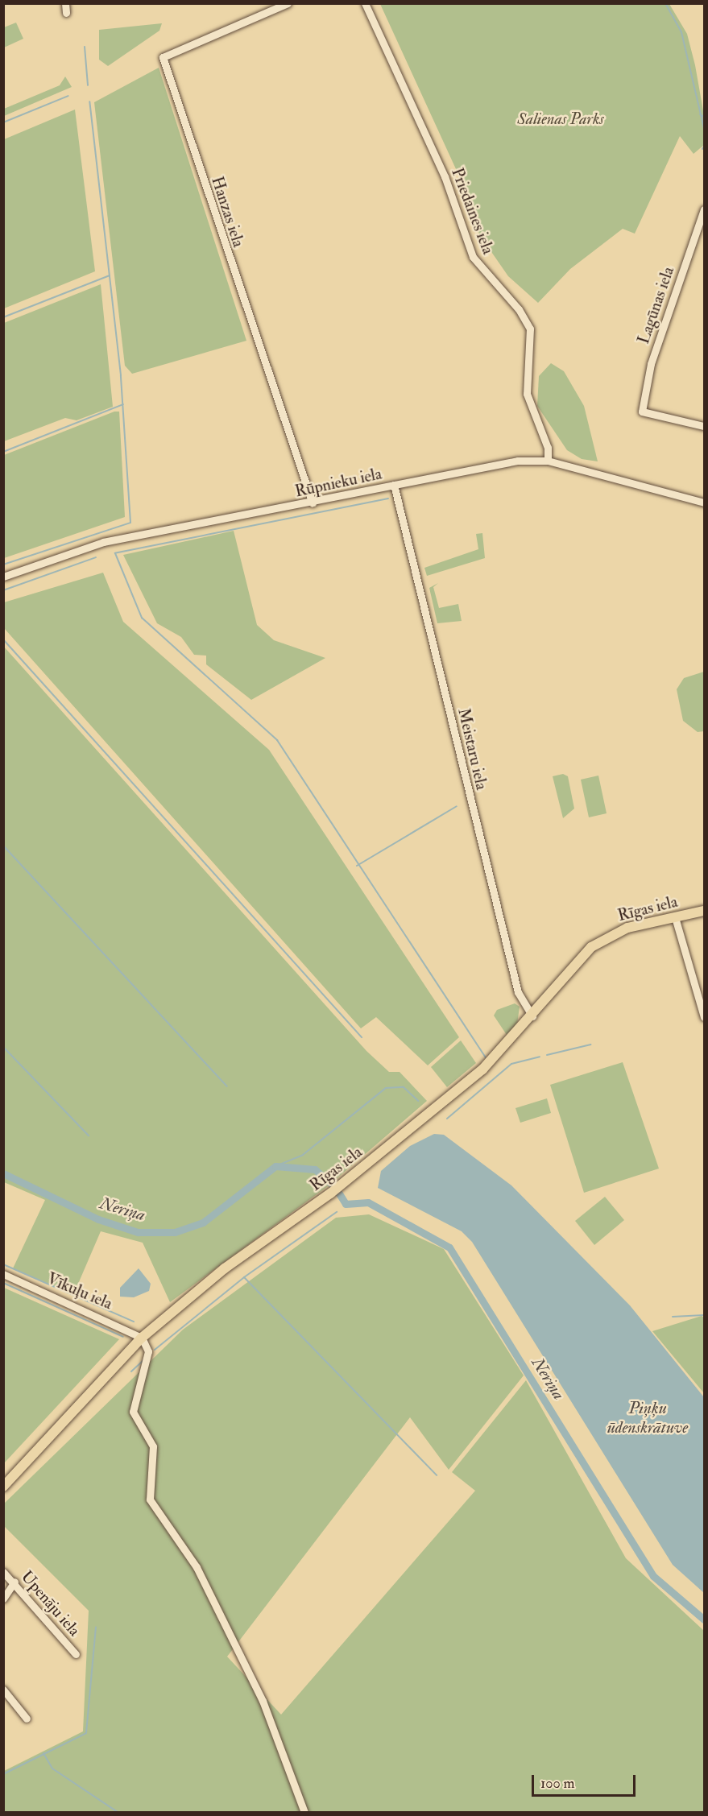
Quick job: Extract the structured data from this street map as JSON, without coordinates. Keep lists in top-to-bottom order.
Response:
{
  "streets": {
    "main road": ["Rīgas iela"],
    "street": [
      "Priedaines iela",
      "Hanzas iela",
      "Lagūnas iela",
      "Rūpnieku iela",
      "Meistaru iela",
      "Vīkuļu iela",
      "Upenāju iela"
    ]
  },
  "crossings": [
    ["Priedaines iela", "Rūpnieku iela"],
    ["Hanzas iela", "Rūpnieku iela"],
    ["Rūpnieku iela", "Meistaru iela"],
    ["Meistaru iela", "Rīgas iela"],
    ["Rīgas iela", "Vīkuļu iela"]
  ],
  "water": ["Neriņa", "Piņķu ūdenskrātuve"],
  "parks": ["Salienas Parks"],
  "scale_bar": "100 m"
}
